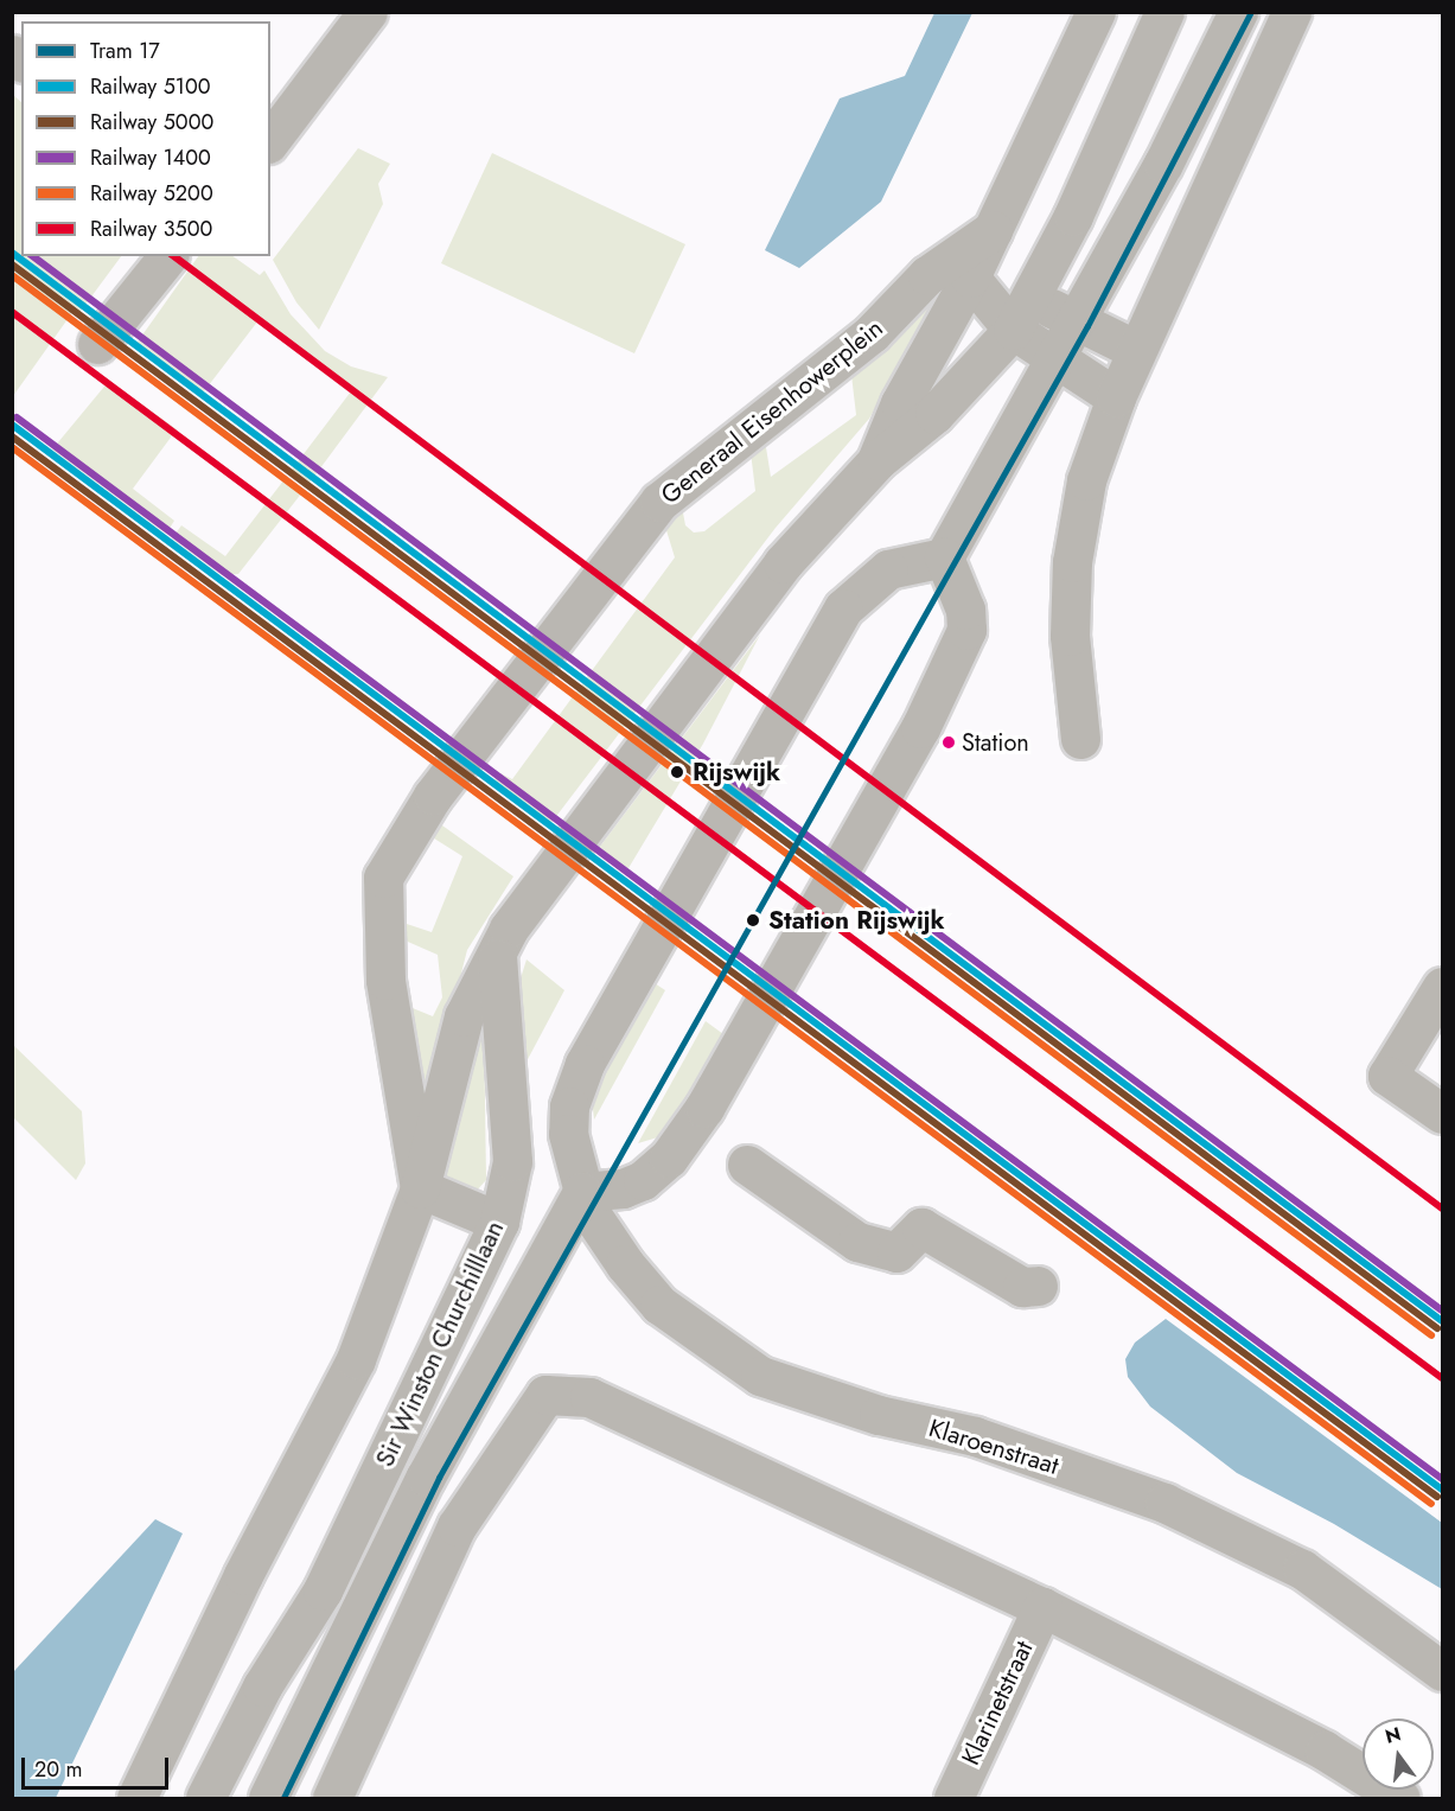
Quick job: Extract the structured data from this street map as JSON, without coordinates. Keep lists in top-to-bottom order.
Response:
{
  "streets": {
    "street": [
      "Generaal Eisenhowerplein",
      "Sir Winston Churchilllaan",
      "Klaroenstraat",
      "Klarinetstraat"
    ]
  },
  "crossings": [
    ["Sir Winston Churchilllaan", "Klaroenstraat"]
  ],
  "places": ["Station", "Rijswijk", "Station Rijswijk"],
  "lines": [
    "tram line 17",
    "rail line 5100",
    "rail line 1400",
    "rail line 3500",
    "rail line 5000",
    "rail line 5200"
  ],
  "legend": [
    "Tram 17",
    "Railway 5100",
    "Railway 5000",
    "Railway 1400",
    "Railway 5200",
    "Railway 3500"
  ],
  "scale_bar": "20 m",
  "north": "top"
}
